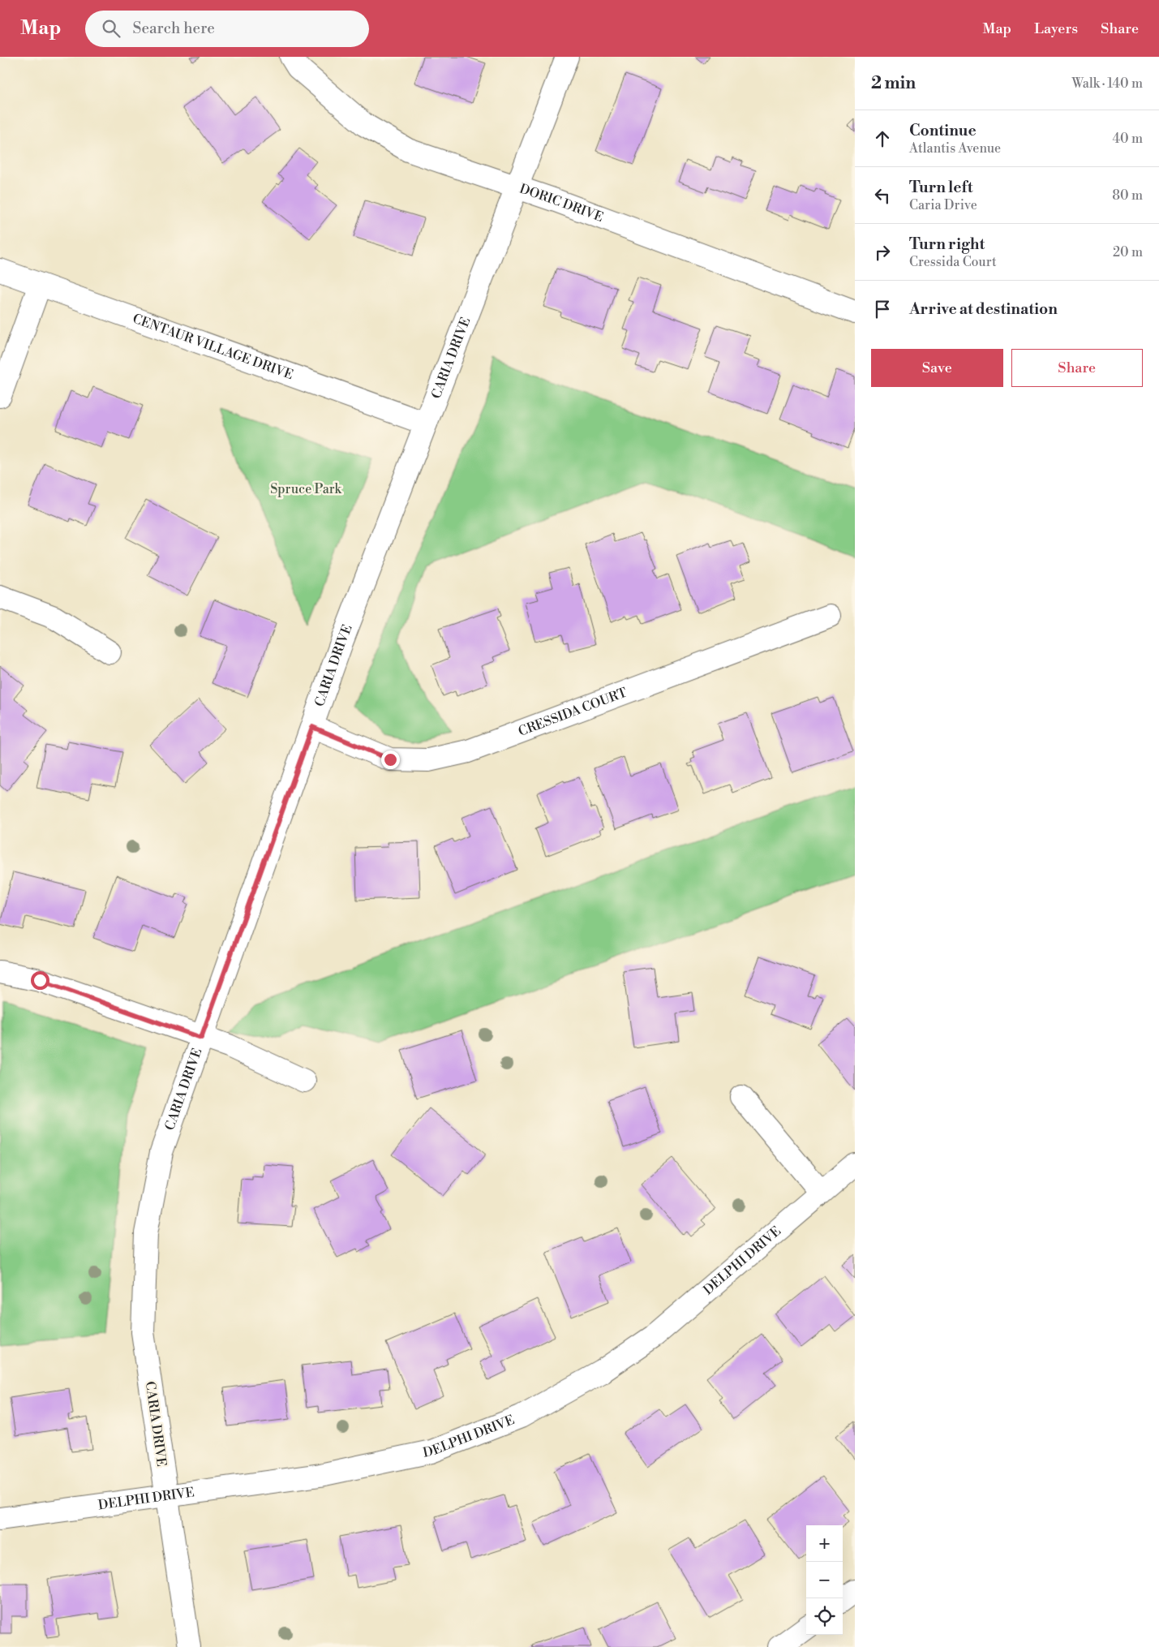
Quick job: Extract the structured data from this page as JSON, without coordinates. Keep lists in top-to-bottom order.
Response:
{
  "streets": {
    "street": [
      "DORIC DRIVE",
      "CENTAUR VILLAGE DRIVE",
      "CARIA DRIVE",
      "CRESSIDA COURT",
      "DELPHI DRIVE"
    ]
  },
  "crossings": [
    ["DORIC DRIVE", "CARIA DRIVE"],
    ["CENTAUR VILLAGE DRIVE", "CARIA DRIVE"],
    ["CARIA DRIVE", "CRESSIDA COURT"],
    ["CARIA DRIVE", "DELPHI DRIVE"]
  ],
  "parks": ["Spruce Park"],
  "page": {
    "header": "Map",
    "search": "Search here",
    "nav": ["Map", "Layers", "Share"],
    "heading": ["2 min", "Walk · 140 m"],
    "list": [
      ["Continue", "Atlantis Avenue", "40 m"],
      ["Turn left", "Caria Drive", "80 m"],
      ["Turn right", "Cressida Court", "20 m"],
      "Arrive at destination"
    ],
    "buttons": ["Save", "Share"],
    "map_buttons": ["+", "−"]
  }
}
